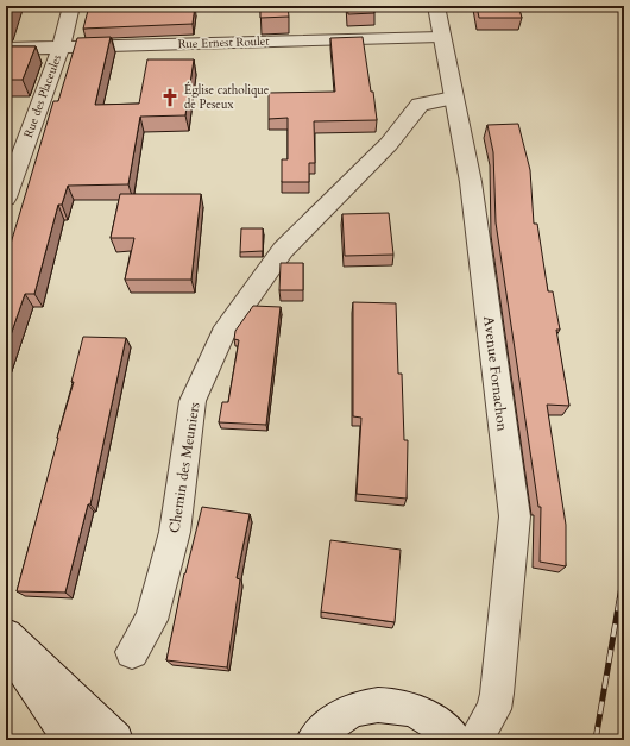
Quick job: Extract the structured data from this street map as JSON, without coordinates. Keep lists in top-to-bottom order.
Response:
{
  "streets": {
    "street": [
      "Rue Ernest Roulet",
      "Rue des Placeules",
      "Avenue Fornachon",
      "Chemin des Meuniers"
    ]
  },
  "crossings": [
    ["Rue Ernest Roulet", "Rue des Placeules"],
    ["Rue Ernest Roulet", "Avenue Fornachon"],
    ["Avenue Fornachon", "Chemin des Meuniers"]
  ],
  "places": {
    "church": ["Église catholique de Peseux"]
  }
}
